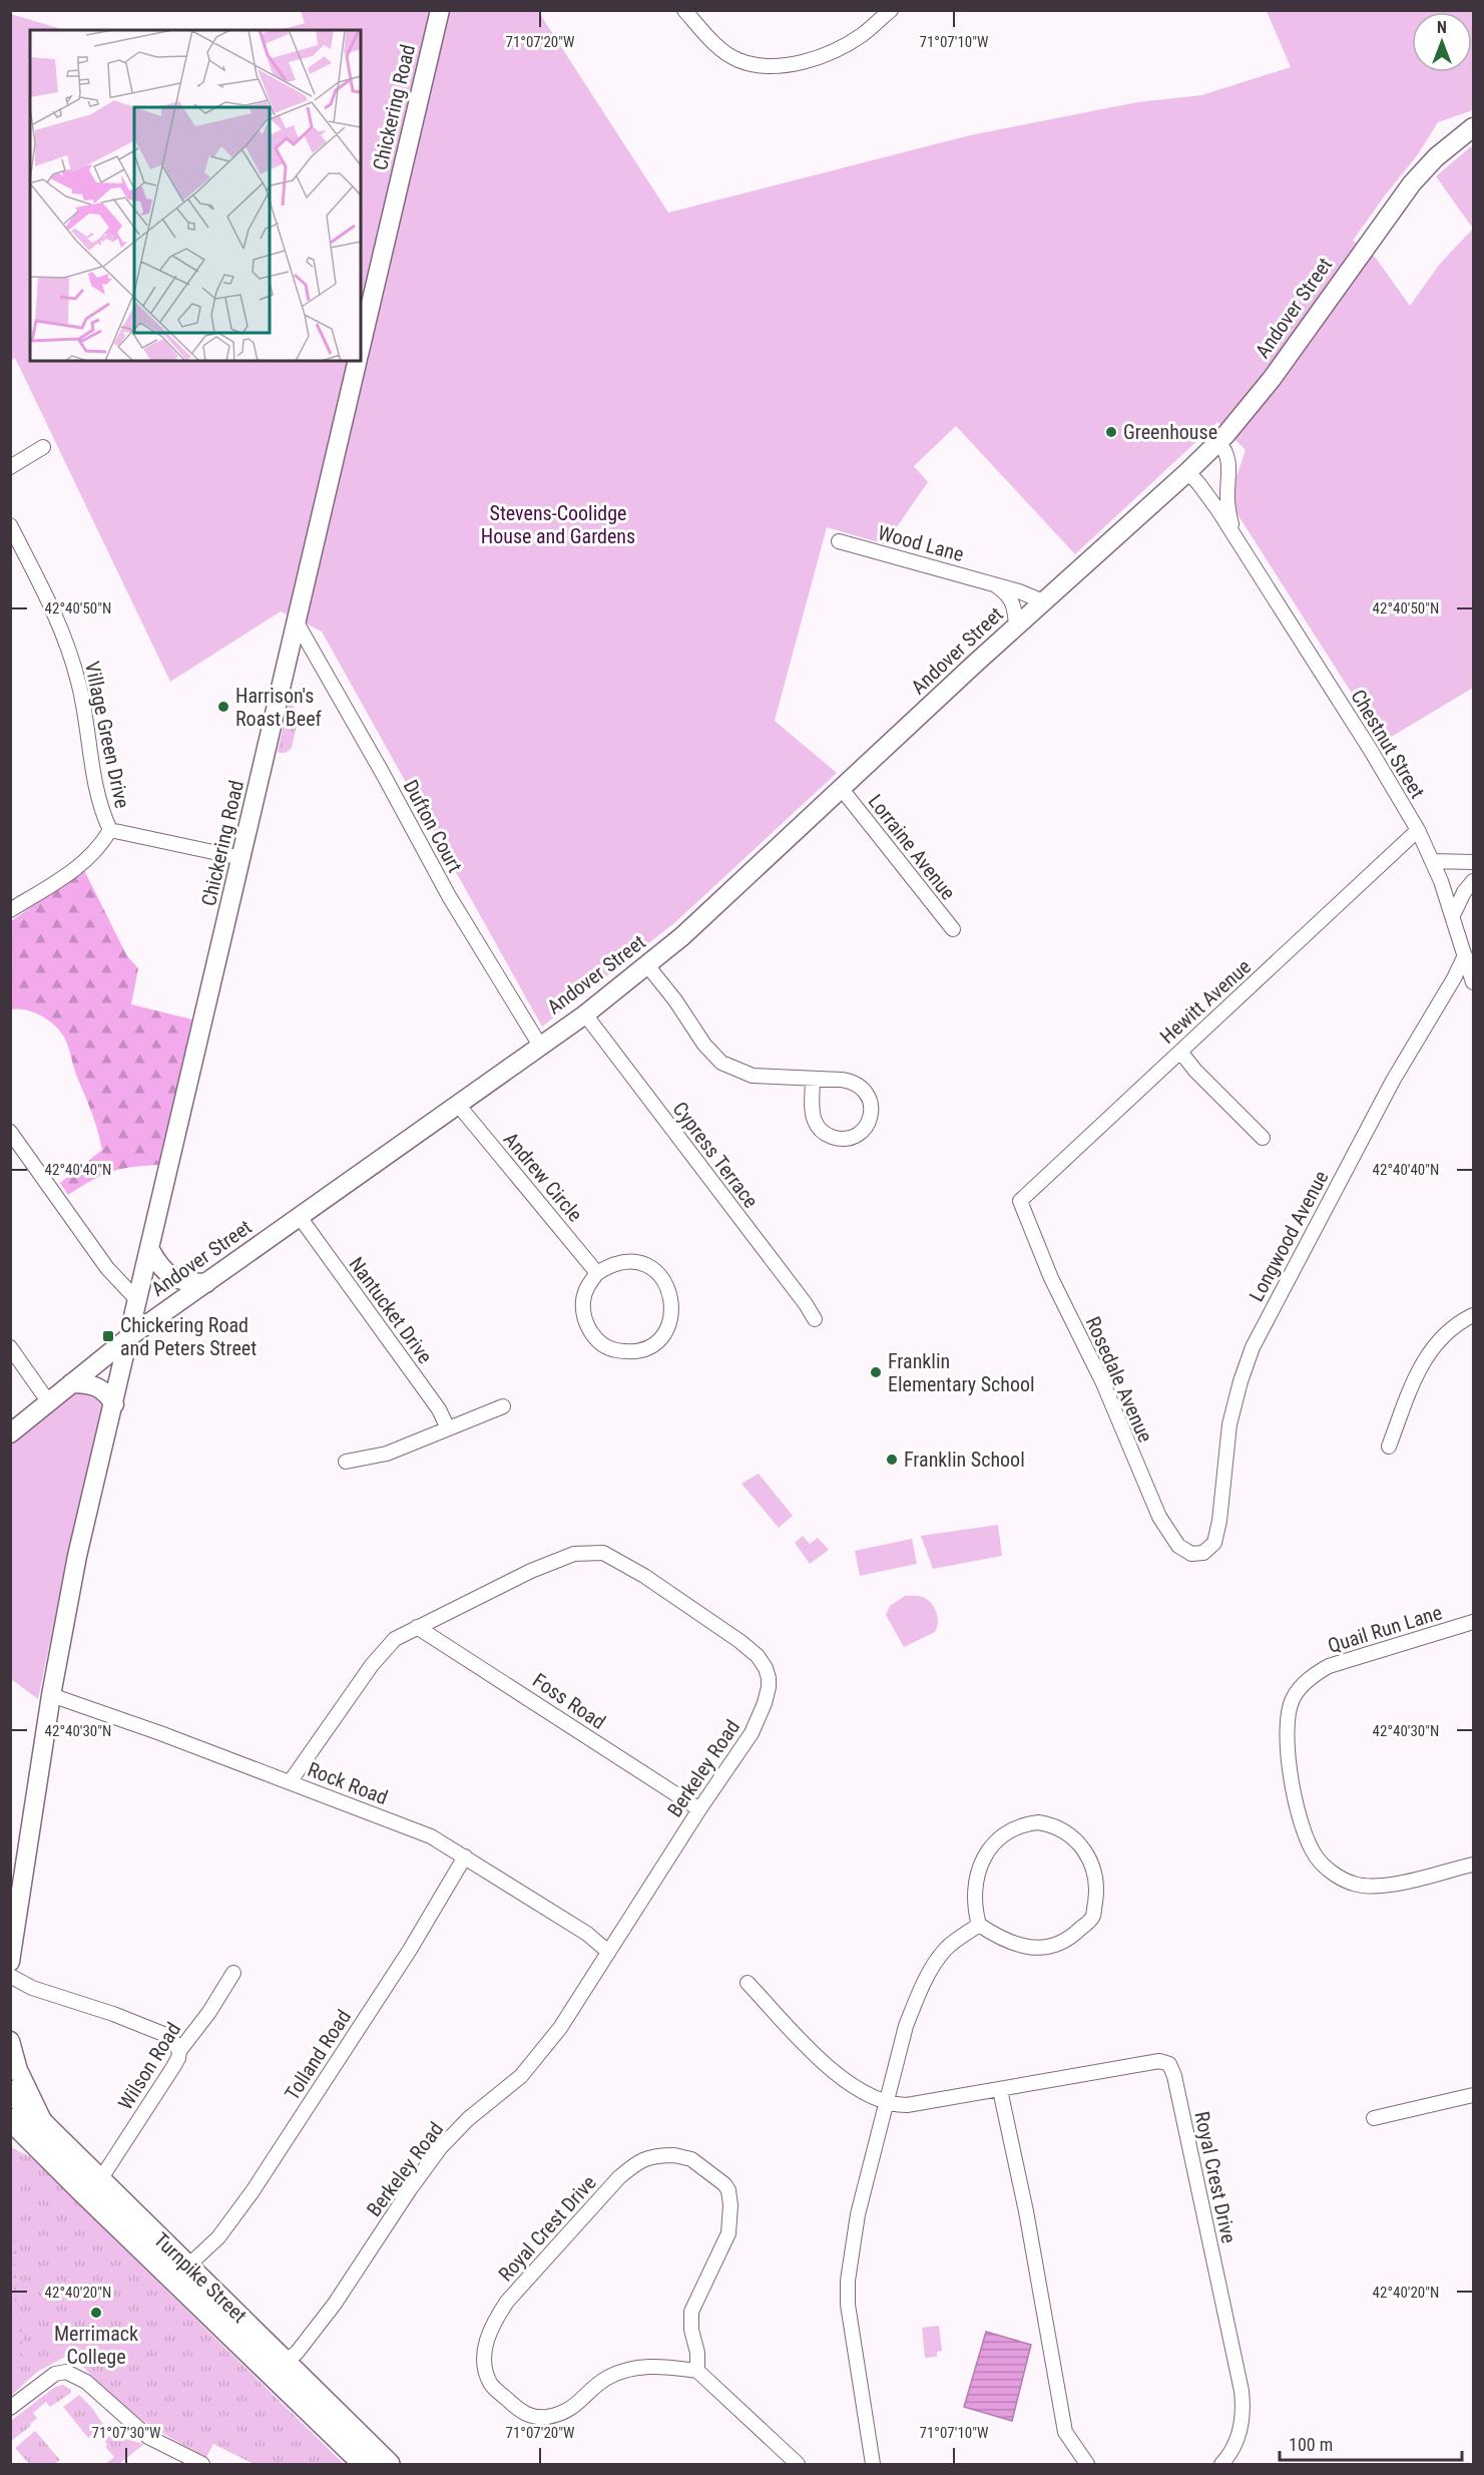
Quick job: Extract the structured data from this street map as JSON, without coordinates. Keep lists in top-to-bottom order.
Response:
{
  "streets": {
    "highway": ["Turnpike Street"],
    "main road": ["Chickering Road", "Andover Street"],
    "street": [
      "Wood Lane",
      "Village Green Drive",
      "Chestnut Street",
      "Dufton Court",
      "Lorraine Avenue",
      "Hewitt Avenue",
      "Cypress Terrace",
      "Andrew Circle",
      "Longwood Avenue",
      "Nantucket Drive",
      "Rosedale Avenue",
      "Quail Run Lane",
      "Foss Road",
      "Berkeley Road",
      "Rock Road",
      "Tolland Road",
      "Wilson Road",
      "Royal Crest Drive"
    ]
  },
  "crossings": [
    ["Chickering Road", "Andover Street"],
    ["Chickering Road", "Village Green Drive"],
    ["Chickering Road", "Dufton Court"],
    ["Andover Street", "Wood Lane"],
    ["Andover Street", "Chestnut Street"],
    ["Andover Street", "Dufton Court"],
    ["Andover Street", "Lorraine Avenue"],
    ["Andover Street", "Cypress Terrace"],
    ["Andover Street", "Andrew Circle"],
    ["Andover Street", "Nantucket Drive"],
    ["Chestnut Street", "Hewitt Avenue"],
    ["Chestnut Street", "Longwood Avenue"],
    ["Hewitt Avenue", "Rosedale Avenue"],
    ["Longwood Avenue", "Rosedale Avenue"],
    ["Foss Road", "Berkeley Road"],
    ["Berkeley Road", "Rock Road"],
    ["Berkeley Road", "Turnpike Street"],
    ["Rock Road", "Tolland Road"],
    ["Tolland Road", "Turnpike Street"],
    ["Wilson Road", "Turnpike Street"]
  ],
  "parks": ["Stevens-Coolidge House and Gardens"],
  "places": {
    "other": [
      "Greenhouse",
      "Harrison's Roast Beef",
      "Franklin Elementary School",
      "Franklin School",
      "Merrimack College"
    ],
    "transit": ["Chickering Road and Peters Street"]
  },
  "scale_bar": "100 m",
  "north": "top",
  "coordinates": [
    "71°07'20\"W",
    "71°07'10\"W",
    "42°40'50\"N",
    "42°40'40\"N",
    "42°40'30\"N",
    "42°40'20\"N",
    "71°07'30\"W"
  ]
}
